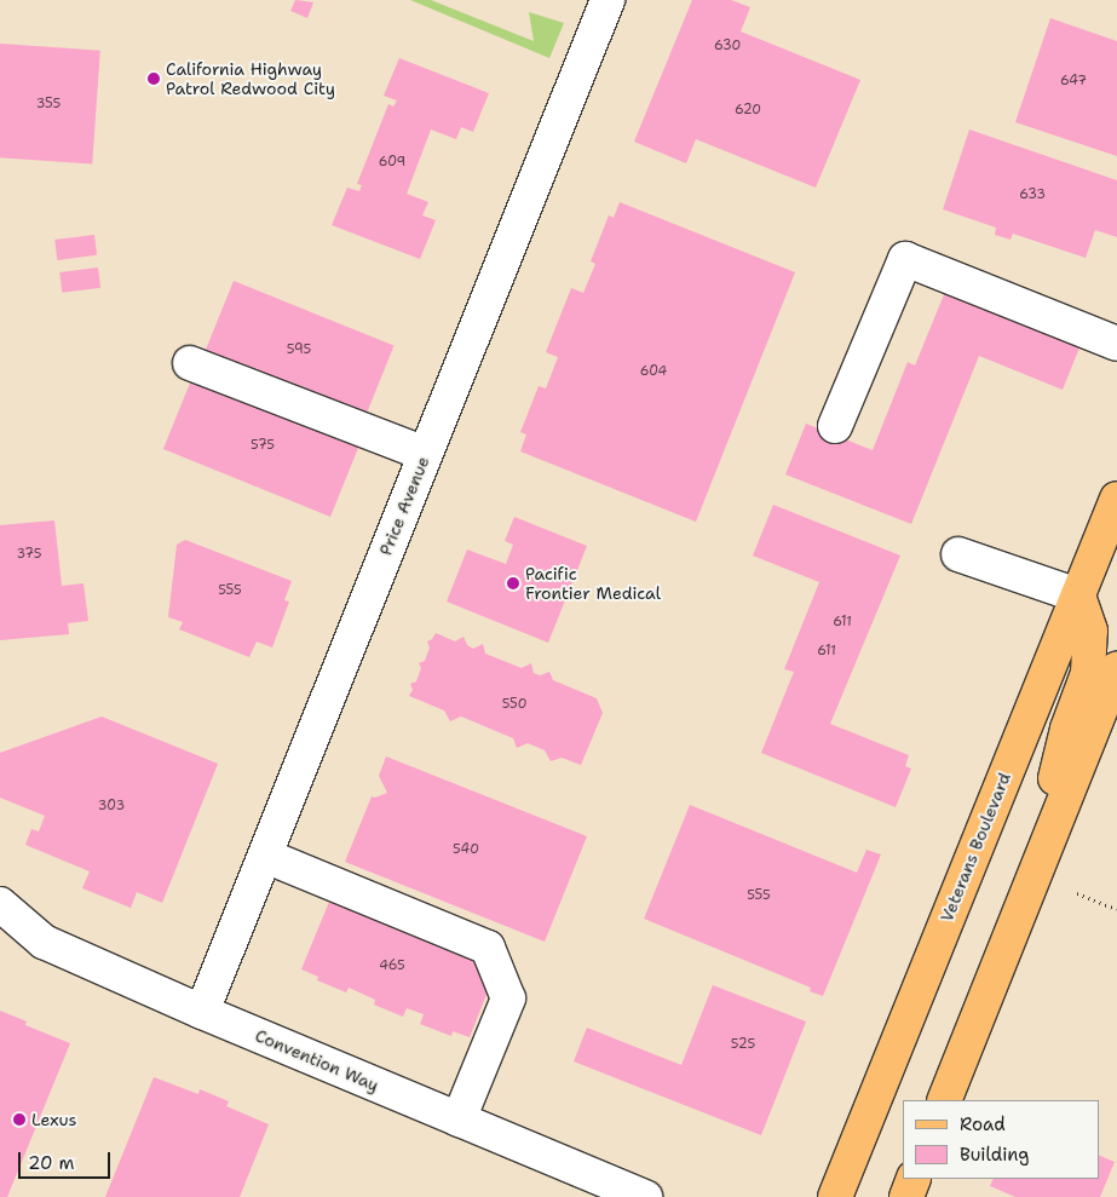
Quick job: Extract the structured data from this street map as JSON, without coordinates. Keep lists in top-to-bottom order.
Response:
{
  "streets": {
    "main road": ["Veterans Boulevard"],
    "street": ["Price Avenue", "Convention Way"]
  },
  "crossings": [
    ["Price Avenue", "Convention Way"]
  ],
  "places": ["California Highway Patrol Redwood City", "Pacific Frontier Medical", "Lexus"],
  "house_numbers": [
    "630",
    "647",
    "355",
    "620",
    "609",
    "633",
    "595",
    "604",
    "575",
    "375",
    "555",
    "611",
    "611",
    "550",
    "303",
    "540",
    "555",
    "465",
    "525"
  ],
  "legend": ["Road", "Building"],
  "scale_bar": "20 m"
}
